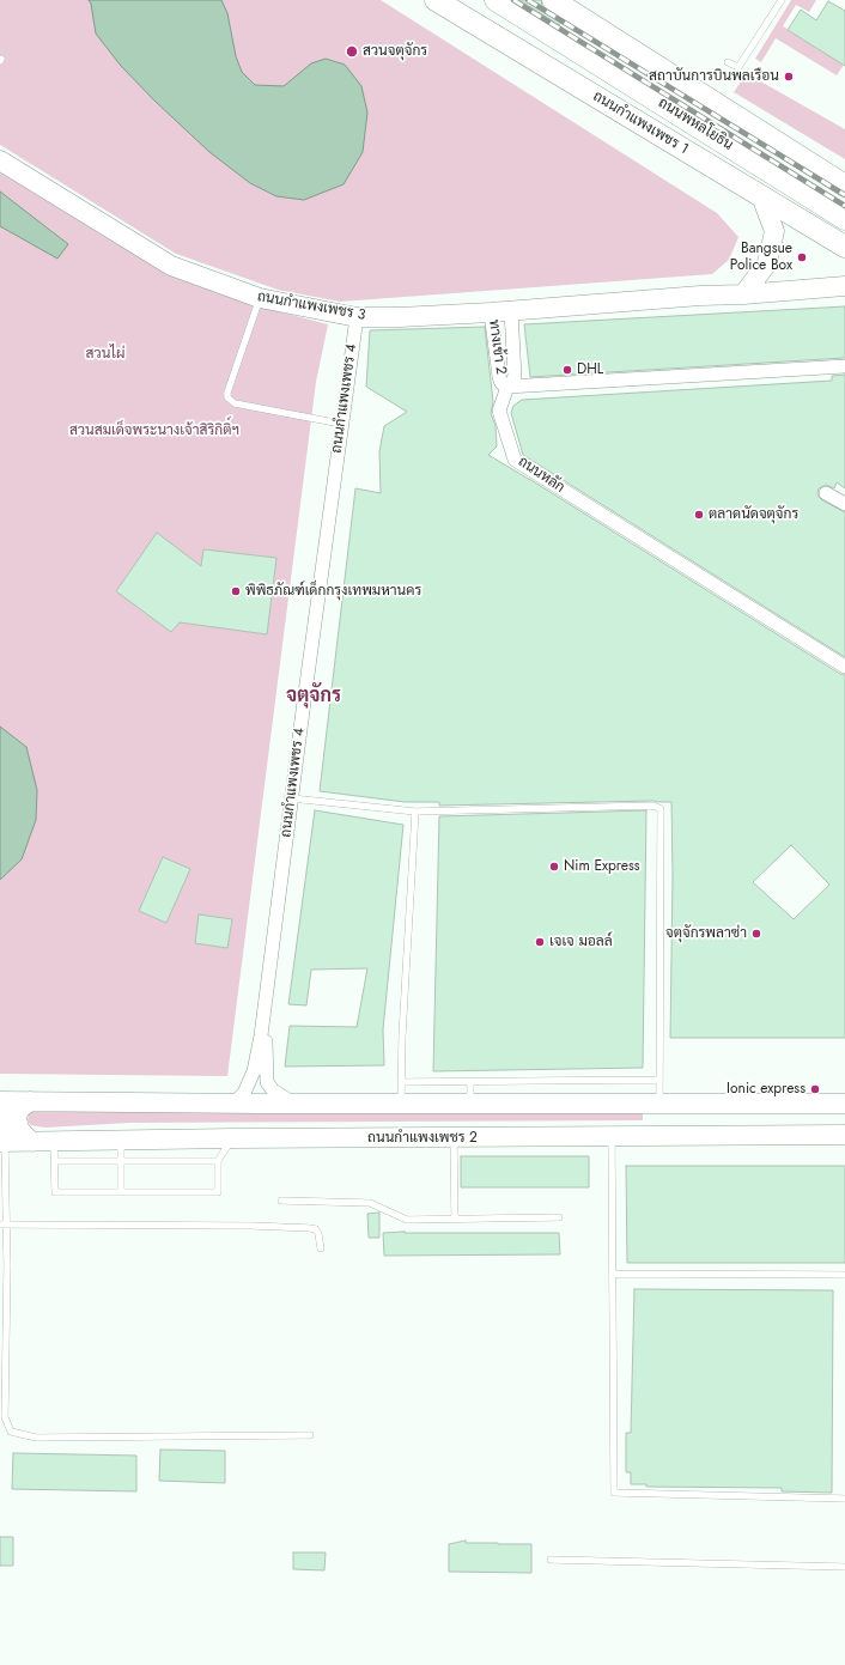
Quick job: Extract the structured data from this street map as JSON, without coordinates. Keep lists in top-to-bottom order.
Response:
{
  "streets": {
    "main road": [
      "ถนนกำแพงเพชร 1",
      "ถนนพหลโยธิน",
      "ถนนกำแพงเพชร 3",
      "ถนนกำแพงเพชร 2"
    ],
    "street": ["ทางเข้า 2", "ถนนกำแพงเพชร 4", "ถนนหลัก"]
  },
  "crossings": [
    ["ถนนกำแพงเพชร 3", "ทางเข้า 2"],
    ["ถนนกำแพงเพชร 3", "ถนนกำแพงเพชร 4"],
    ["ทางเข้า 2", "ถนนหลัก"]
  ],
  "districts": ["จตุจักร"],
  "parks": ["สวนไผ่", "สวนสมเด็จพระนางเจ้าสิริกิติ์ฯ"],
  "places": [
    "สวนจตุจักร",
    "สถาบันการบินพลเรือน",
    "Bangsue Police Box",
    "DHL",
    "ตลาดนัดจตุจักร",
    "พิพิธภัณฑ์เด็กกรุงเทพมหานคร",
    "Nim Express",
    "จตุจักรพลาซ่า",
    "เจเจ มอลล์",
    "Ionic express"
  ]
}
